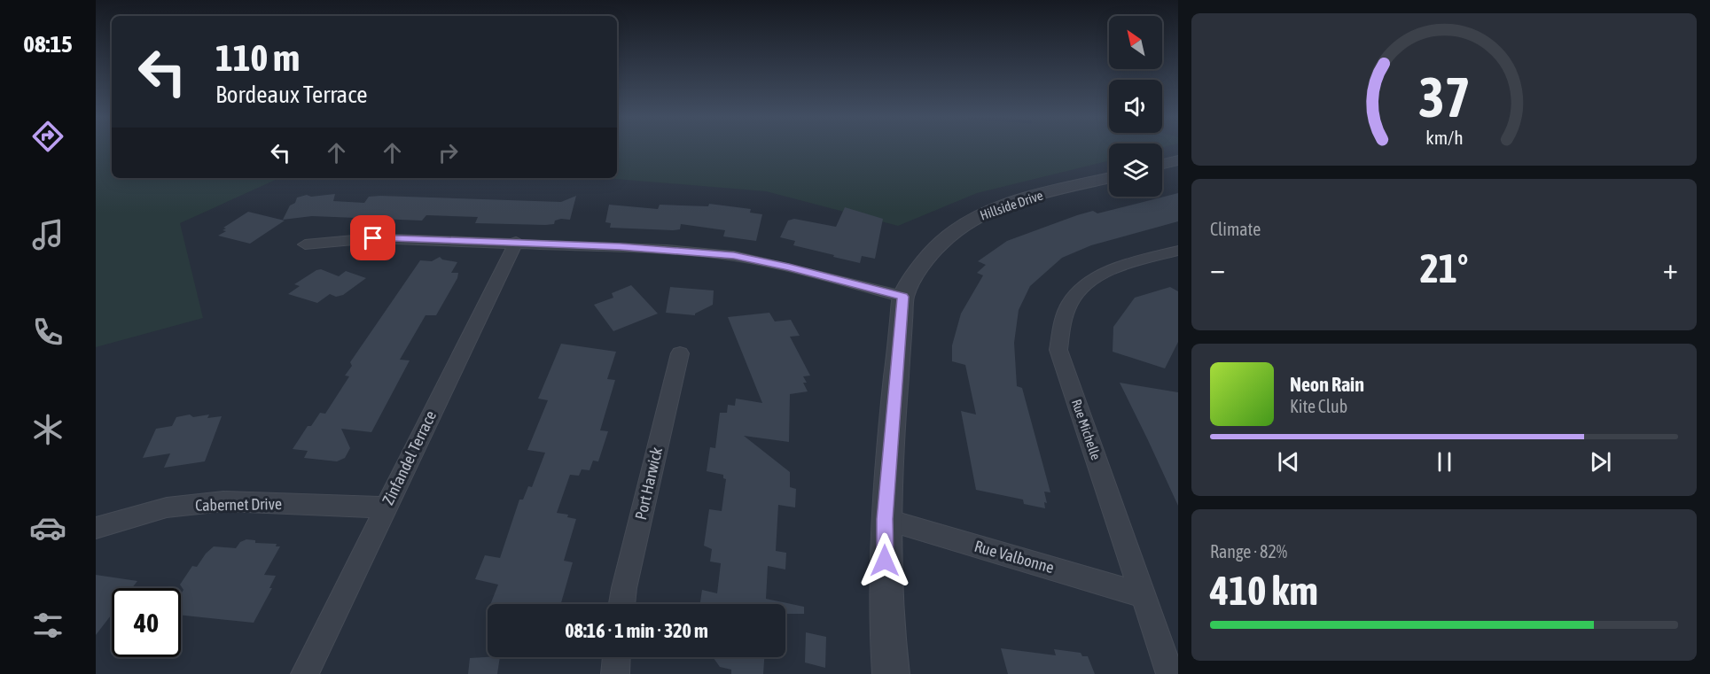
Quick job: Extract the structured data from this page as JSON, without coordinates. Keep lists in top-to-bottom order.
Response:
{
  "streets": {
    "street": [
      "Hillside Drive",
      "Rue Michelle",
      "Zinfandel Terrace",
      "Port Harwick",
      "Cabernet Drive",
      "Rue Valbonne"
    ]
  },
  "crossings": [
    ["Hillside Drive", "Rue Valbonne"],
    ["Rue Michelle", "Rue Valbonne"],
    ["Zinfandel Terrace", "Cabernet Drive"]
  ],
  "north": "top left",
  "page": {
    "tabs": "08:15",
    "turn": ["110 m", "Bordeaux Terrace"],
    "tile": [
      "Climate",
      ["Range · 82%", "410 km"]
    ],
    "heat": ["−", "21°", "+"],
    "song": ["Neon Rain", "Kite Club"],
    "limit": "40",
    "trip": "08:16 · 1 min · 320 m",
    "gauge": ["37", "km/h"]
  }
}
